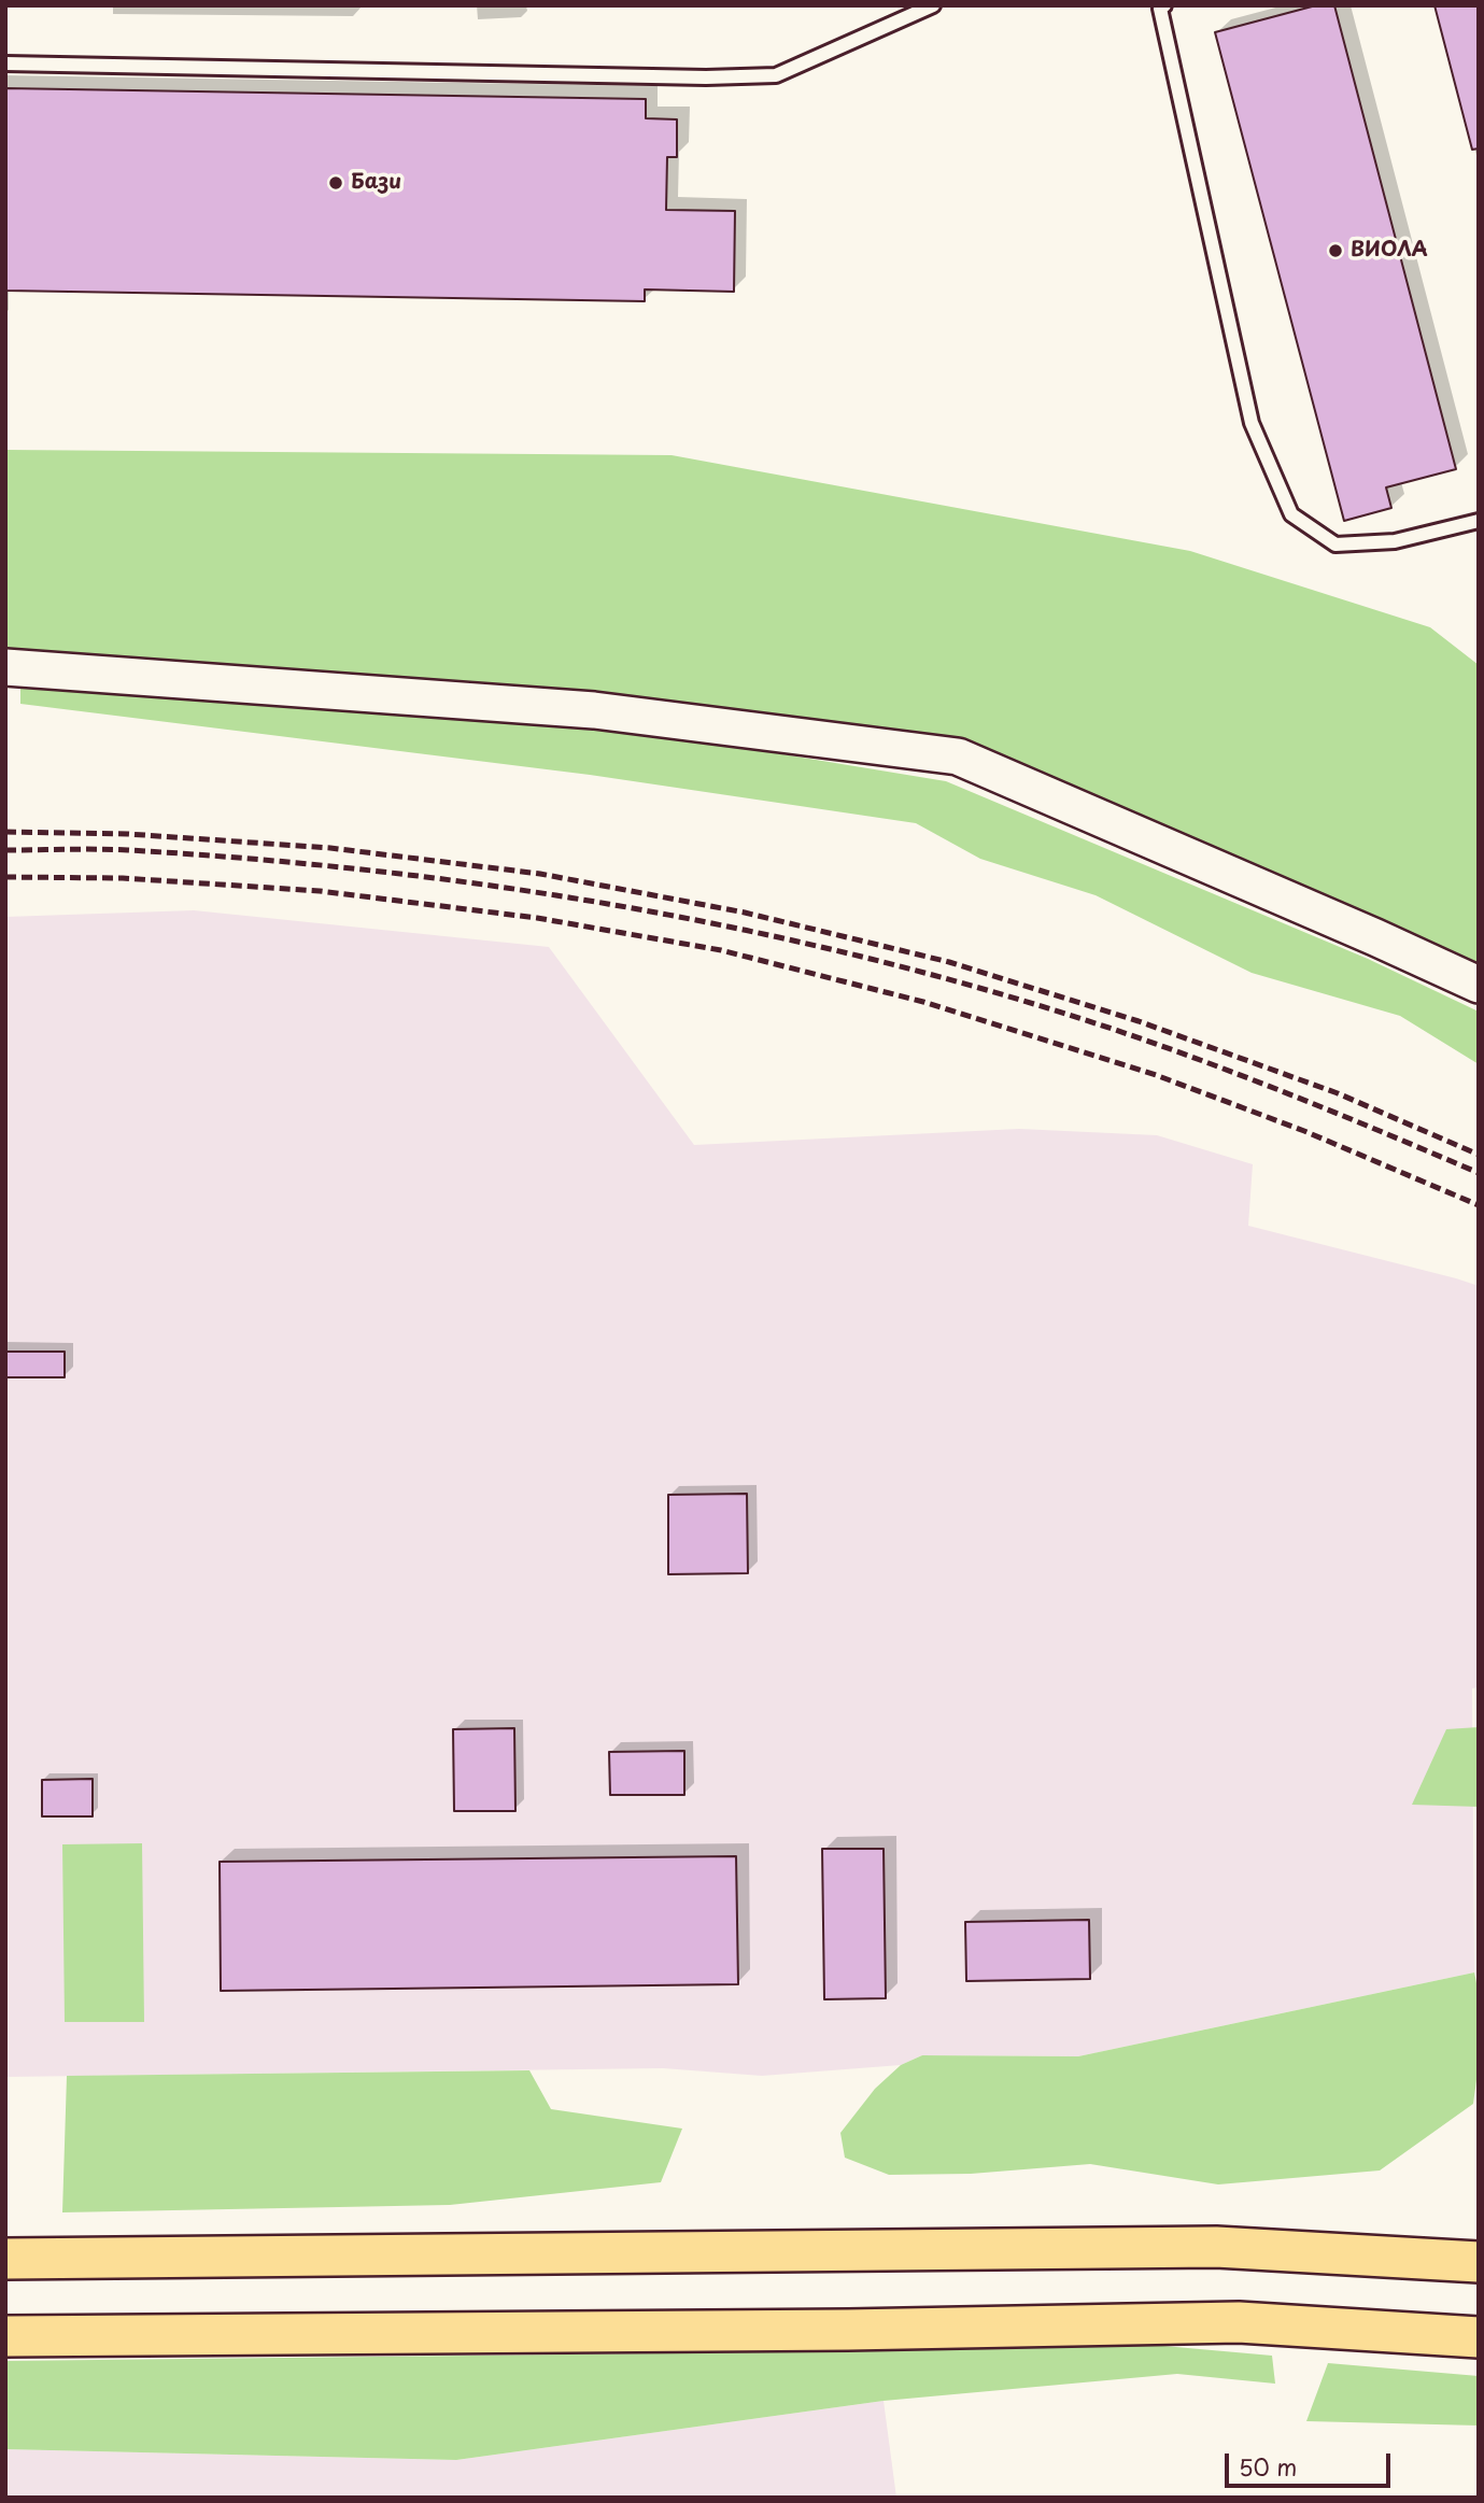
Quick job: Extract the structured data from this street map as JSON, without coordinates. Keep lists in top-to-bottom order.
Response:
{
  "places": ["Бази", "ВИОЛА"],
  "scale_bar": "50 m"
}
